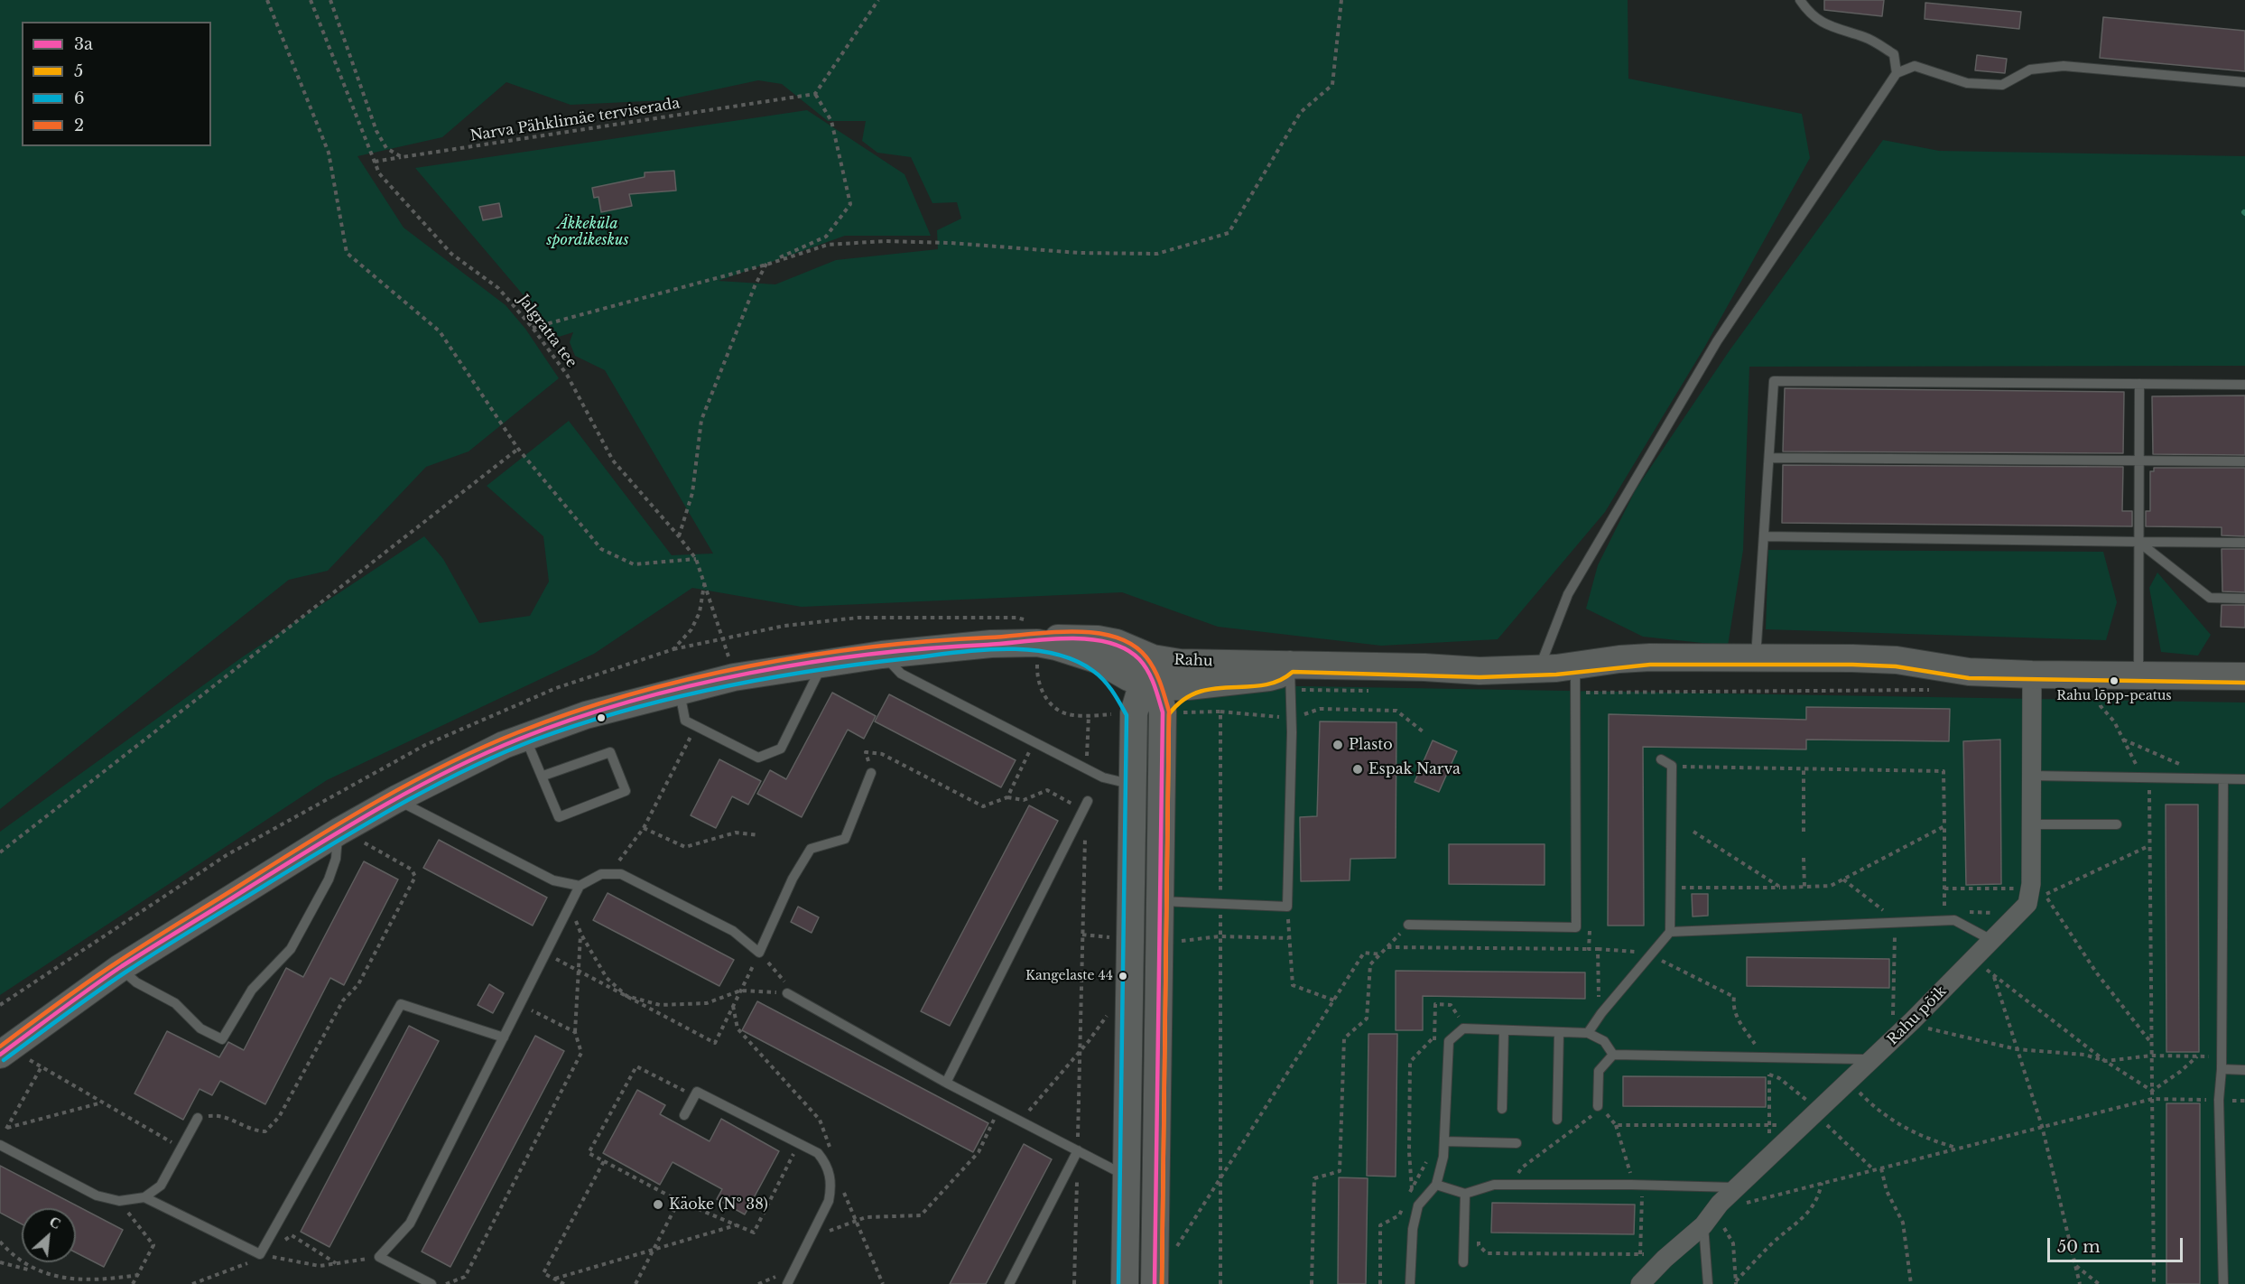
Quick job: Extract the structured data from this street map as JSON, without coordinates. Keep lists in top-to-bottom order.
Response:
{
  "streets": {
    "main road": ["Rahu"],
    "street": ["Rahu põik"],
    "path": ["Narva Pähklimäe terviserada", "Jalgratta tee"]
  },
  "crossings": [
    ["Narva Pähklimäe terviserada", "Jalgratta tee"],
    ["Jalgratta tee", "Rahu"]
  ],
  "parks": ["Äkkeküla spordikeskus"],
  "places": [
    "Rahu lõpp-peatus",
    "Plasto",
    "Espak Narva",
    "Kangelaste 44",
    "Käoke (№ 38)"
  ],
  "lines": [
    "transit line 2",
    "transit line 3a",
    "transit line 6",
    "transit line 5"
  ],
  "legend": [
    "3a",
    "5",
    "6",
    "2"
  ],
  "scale_bar": "50 m",
  "north": "top right"
}
